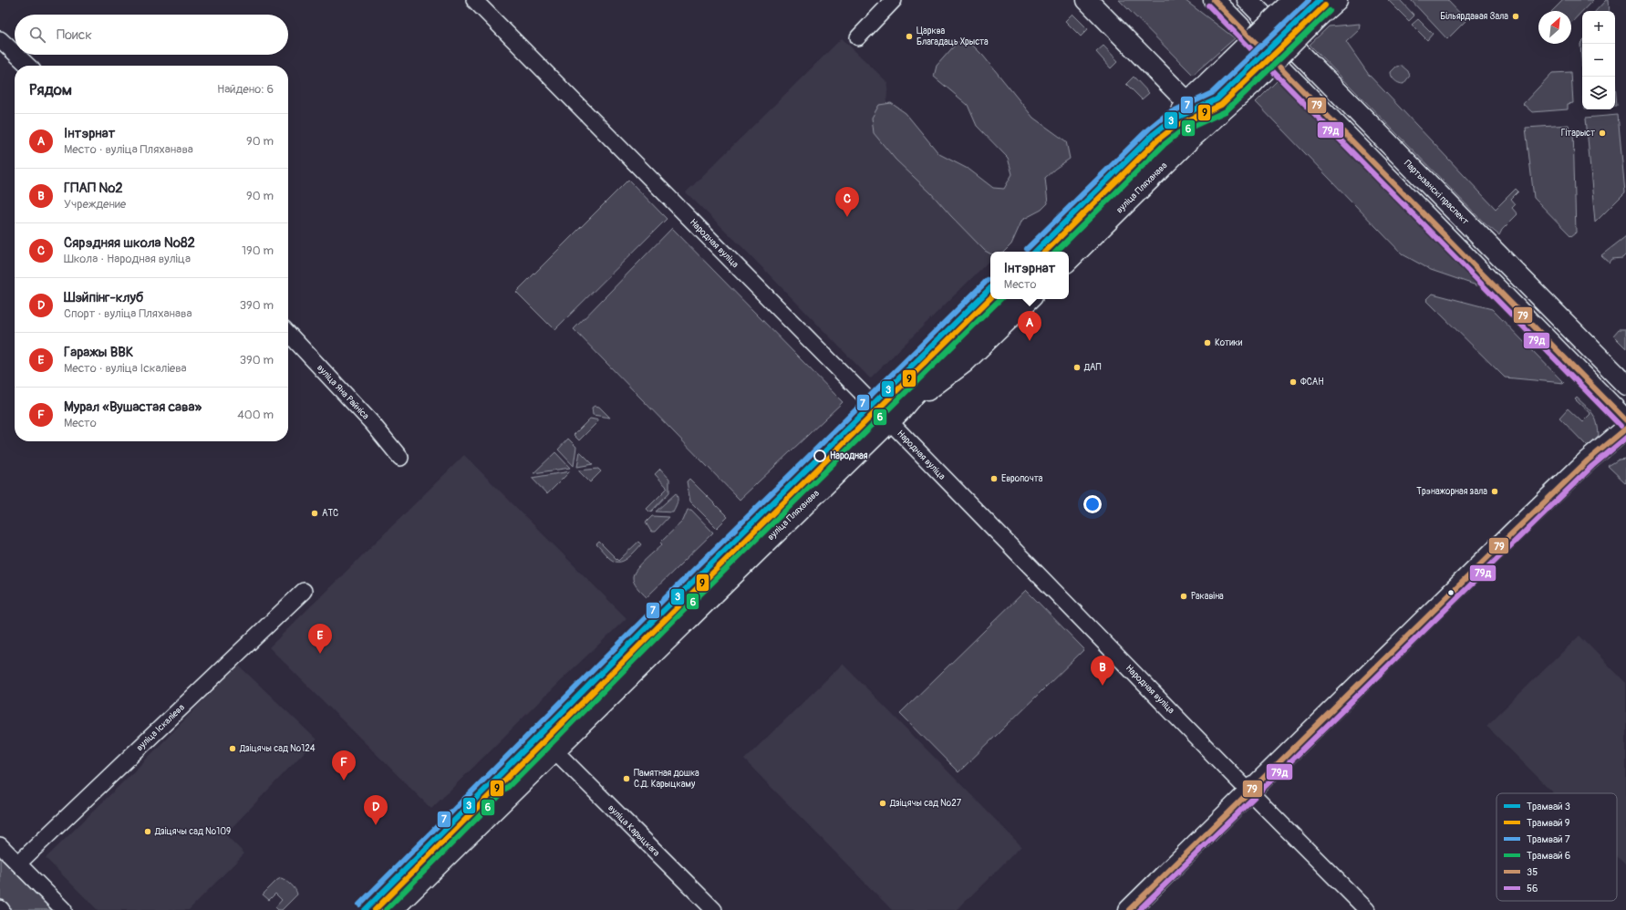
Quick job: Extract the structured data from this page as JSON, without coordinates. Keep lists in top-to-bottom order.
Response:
{
  "streets": {
    "main road": ["вуліца Пляханава", "Партызанскі праспект"],
    "street": [
      "Народная вуліца",
      "вуліца Яна Райніса",
      "вуліца Іскаліева",
      "вуліца Карыцкага"
    ]
  },
  "crossings": [
    ["вуліца Пляханава", "Народная вуліца"],
    ["вуліца Пляханава", "вуліца Карыцкага"]
  ],
  "places": [
    "Більярдавая Зала",
    "Царква Благадаць Хрыста",
    "Гітарыст",
    "Котики",
    "ДАП",
    "ФСАН",
    "Народная",
    "Европочта",
    "Трэнажорная зала",
    "АТС",
    "Ракавіна",
    "Дзіцячы сад №124",
    "Памятная дошка С.Д. Карыцкаму",
    "Дзіцячы сад №27",
    "Дзіцячы сад №109"
  ],
  "lines": [
    "tram line 3",
    "tram line 7",
    "transit line 79",
    "tram line 9",
    "transit line 79д",
    "tram line 6"
  ],
  "legend": [
    "Трамвай 3",
    "Трамвай 9",
    "Трамвай 7",
    "Трамвай 6",
    "35",
    "56"
  ],
  "north": "top right",
  "page": {
    "map_buttons": ["+", "−"],
    "search": "Поиск",
    "heading": ["Рядом", "Найдено: 6"],
    "list": [
      {
        "mark": "A",
        "name": "Інтэрнат",
        "note": "Место · вуліца Пляханава",
        "value": "90 m"
      },
      {
        "mark": "B",
        "name": "ГПАП №2",
        "note": "Учреждение",
        "value": "90 m"
      },
      {
        "mark": "C",
        "name": "Сярэдняя школа №82",
        "note": "Школа · Народная вуліца",
        "value": "190 m"
      },
      {
        "mark": "D",
        "name": "Шэйпінг-клуб",
        "note": "Спорт · вуліца Пляханава",
        "value": "390 m"
      },
      {
        "mark": "E",
        "name": "Гаражы ВВК",
        "note": "Место · вуліца Іскаліева",
        "value": "390 m"
      },
      {
        "mark": "F",
        "name": "Мурал «Вушастая сава»",
        "note": "Место",
        "value": "400 m"
      }
    ],
    "pins": [
      "C",
      "A",
      "E",
      "B",
      "F",
      "D"
    ],
    "popup": ["Інтэрнат", "Место"]
  }
}
